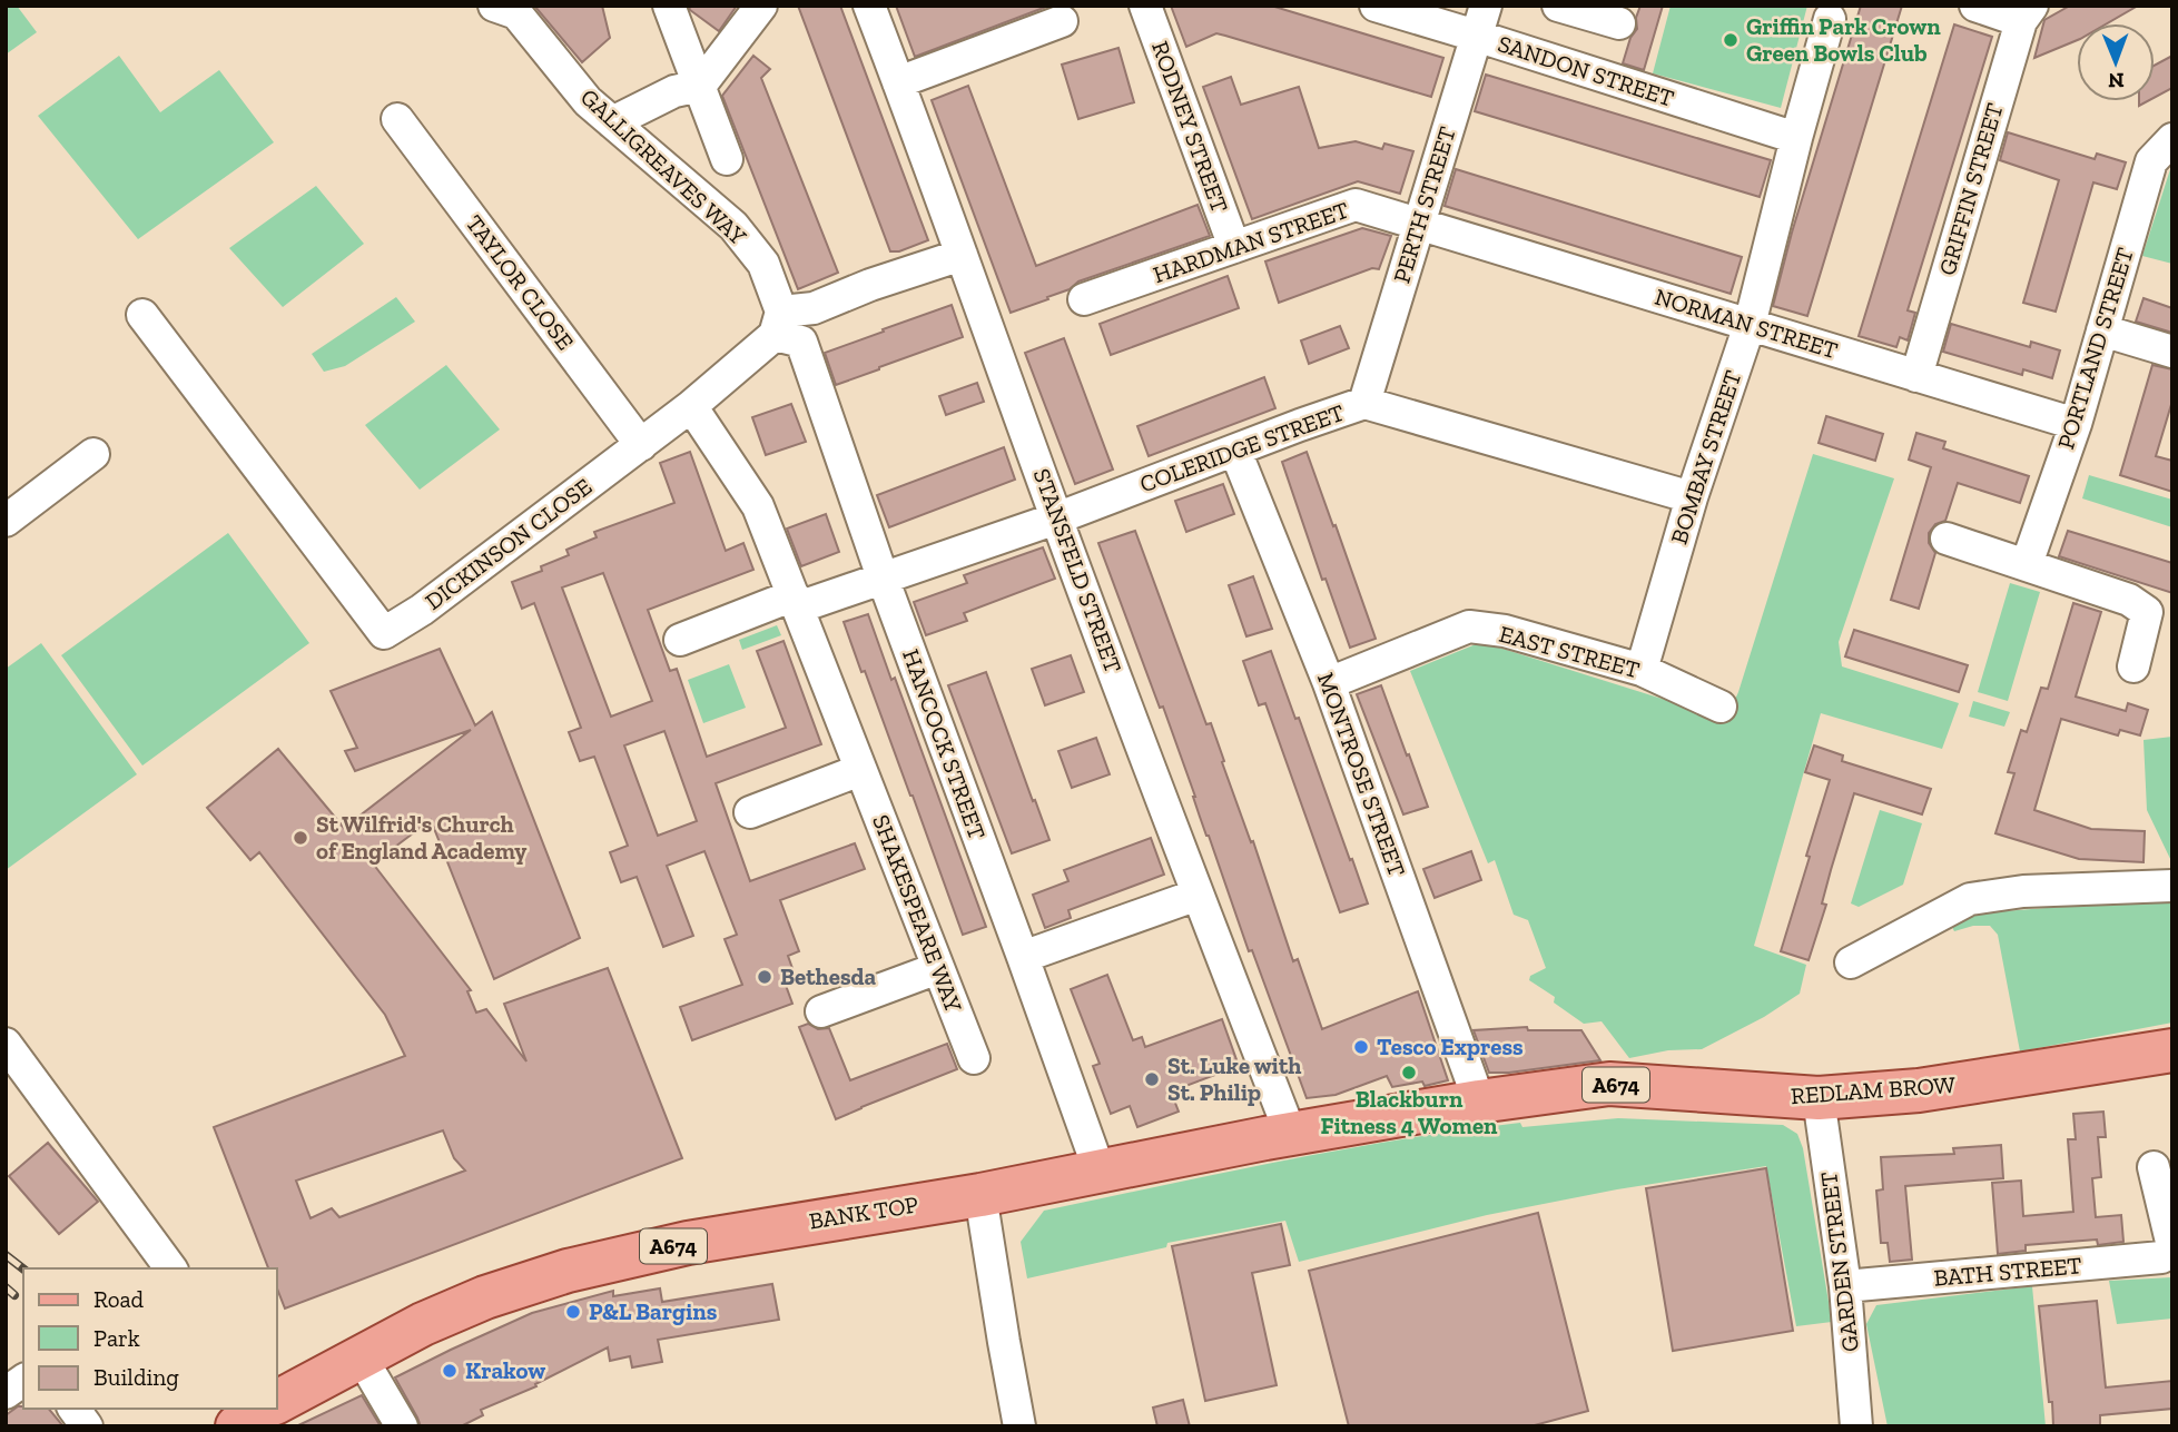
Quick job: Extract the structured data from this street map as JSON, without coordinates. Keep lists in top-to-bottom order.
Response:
{
  "streets": {
    "main road": ["A674", "REDLAM BROW", "BANK TOP"],
    "street": [
      "SANDON STREET",
      "RODNEY STREET",
      "GALLIGREAVES WAY",
      "GRIFFIN STREET",
      "PERTH STREET",
      "HARDMAN STREET",
      "TAYLOR CLOSE",
      "NORMAN STREET",
      "PORTLAND STREET",
      "COLERIDGE STREET",
      "BOMBAY STREET",
      "DICKINSON CLOSE",
      "STANSFELD STREET",
      "EAST STREET",
      "HANCOCK STREET",
      "MONTROSE STREET",
      "SHAKESPEARE WAY",
      "GARDEN STREET",
      "BATH STREET"
    ]
  },
  "crossings": [
    ["SANDON STREET", "PERTH STREET"],
    ["SANDON STREET", "BOMBAY STREET"],
    ["RODNEY STREET", "HARDMAN STREET"],
    ["GALLIGREAVES WAY", "DICKINSON CLOSE"],
    ["GALLIGREAVES WAY", "HANCOCK STREET"],
    ["GRIFFIN STREET", "NORMAN STREET"],
    ["PERTH STREET", "HARDMAN STREET"],
    ["PERTH STREET", "NORMAN STREET"],
    ["PERTH STREET", "COLERIDGE STREET"],
    ["HARDMAN STREET", "NORMAN STREET"],
    ["TAYLOR CLOSE", "DICKINSON CLOSE"],
    ["NORMAN STREET", "PORTLAND STREET"],
    ["NORMAN STREET", "BOMBAY STREET"],
    ["COLERIDGE STREET", "BOMBAY STREET"],
    ["COLERIDGE STREET", "STANSFELD STREET"],
    ["COLERIDGE STREET", "HANCOCK STREET"],
    ["COLERIDGE STREET", "MONTROSE STREET"],
    ["COLERIDGE STREET", "SHAKESPEARE WAY"],
    ["BOMBAY STREET", "EAST STREET"],
    ["DICKINSON CLOSE", "HANCOCK STREET"],
    ["DICKINSON CLOSE", "SHAKESPEARE WAY"],
    ["STANSFELD STREET", "BANK TOP"],
    ["EAST STREET", "MONTROSE STREET"],
    ["HANCOCK STREET", "BANK TOP"],
    ["MONTROSE STREET", "REDLAM BROW"],
    ["MONTROSE STREET", "BANK TOP"],
    ["REDLAM BROW", "BANK TOP"],
    ["REDLAM BROW", "GARDEN STREET"],
    ["GARDEN STREET", "BATH STREET"]
  ],
  "places": [
    "Griffin Park Crown Green Bowls Club",
    "St Wilfrid's Church of England Academy",
    "Bethesda",
    "Tesco Express",
    "Blackburn Fitness 4 Women",
    "St. Luke with St. Philip",
    "P&L Bargins",
    "Krakow"
  ],
  "legend": ["Road", "Park", "Building"],
  "north": "bottom"
}
